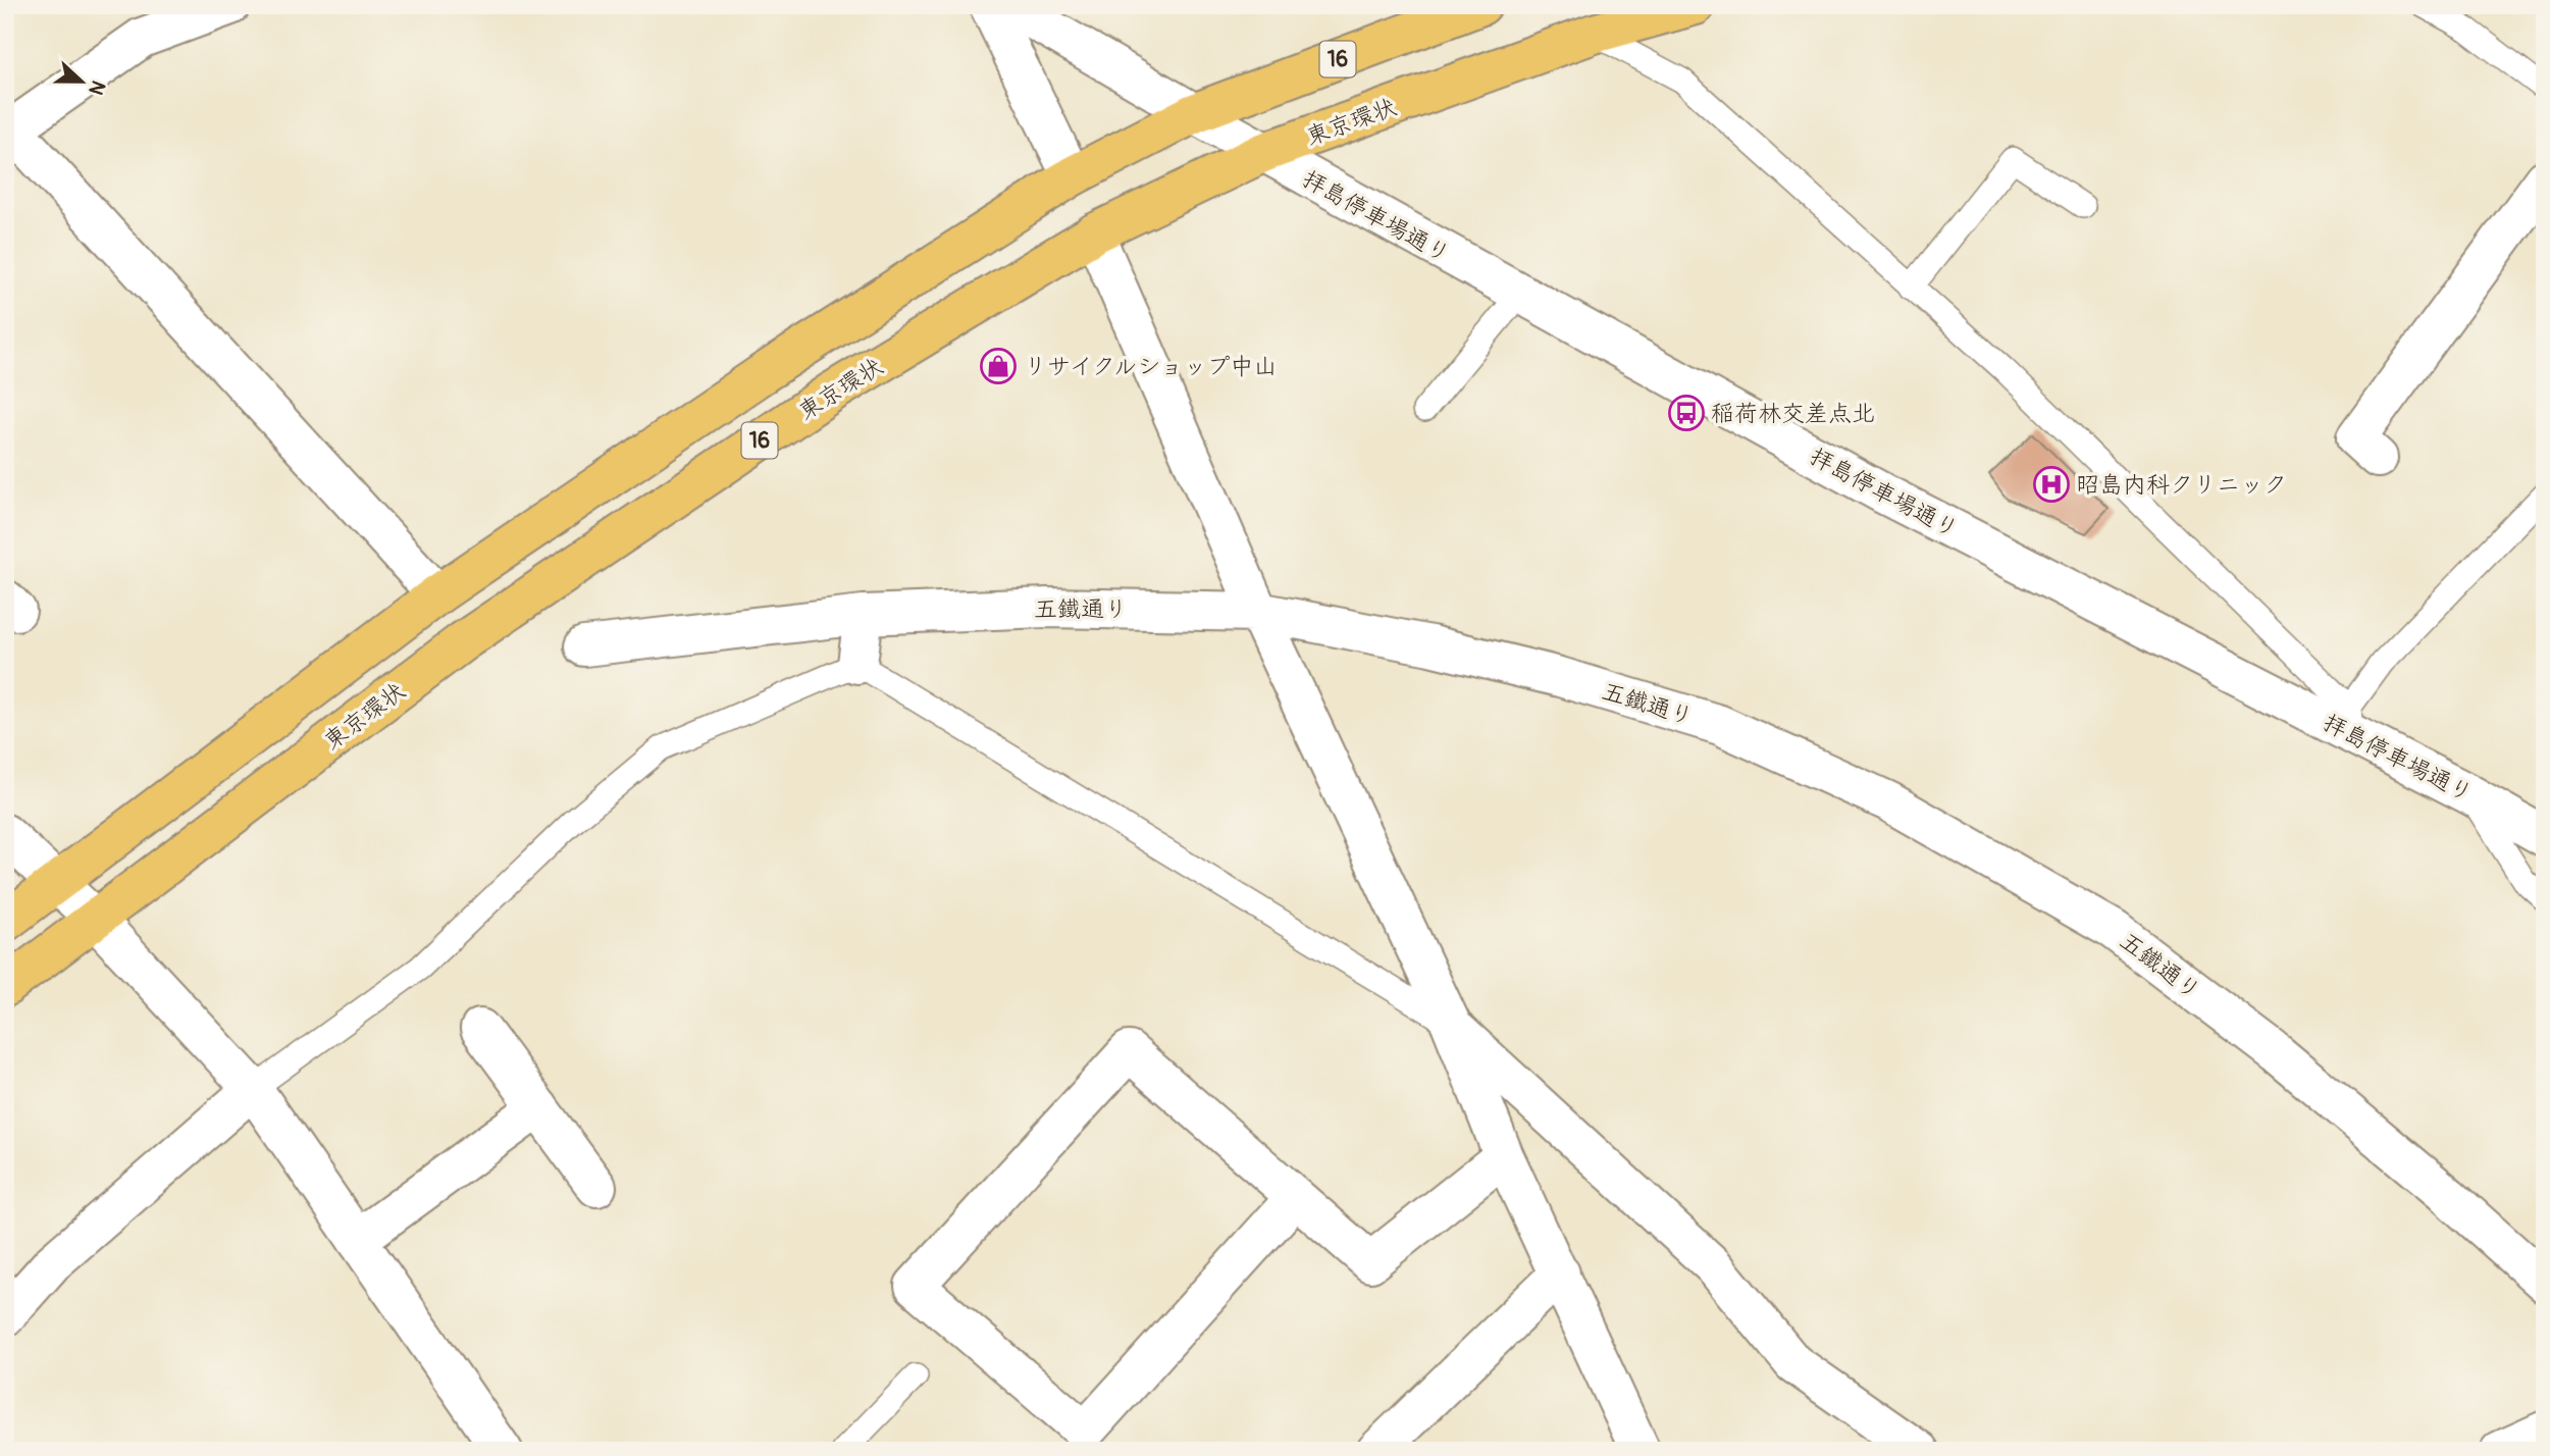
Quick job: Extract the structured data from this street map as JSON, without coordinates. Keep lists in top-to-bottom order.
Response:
{
  "streets": {
    "highway": ["16", "東京環状"],
    "street": ["拝島停車場通り", "五鐵通り"]
  },
  "crossings": [
    ["16", "拝島停車場通り"],
    ["東京環状", "拝島停車場通り"]
  ],
  "places": {
    "shop": ["リサイクルショップ中山"],
    "bus stop": ["稲荷林交差点北"],
    "hospital": ["昭島内科クリニック"]
  },
  "north": "right"
}
